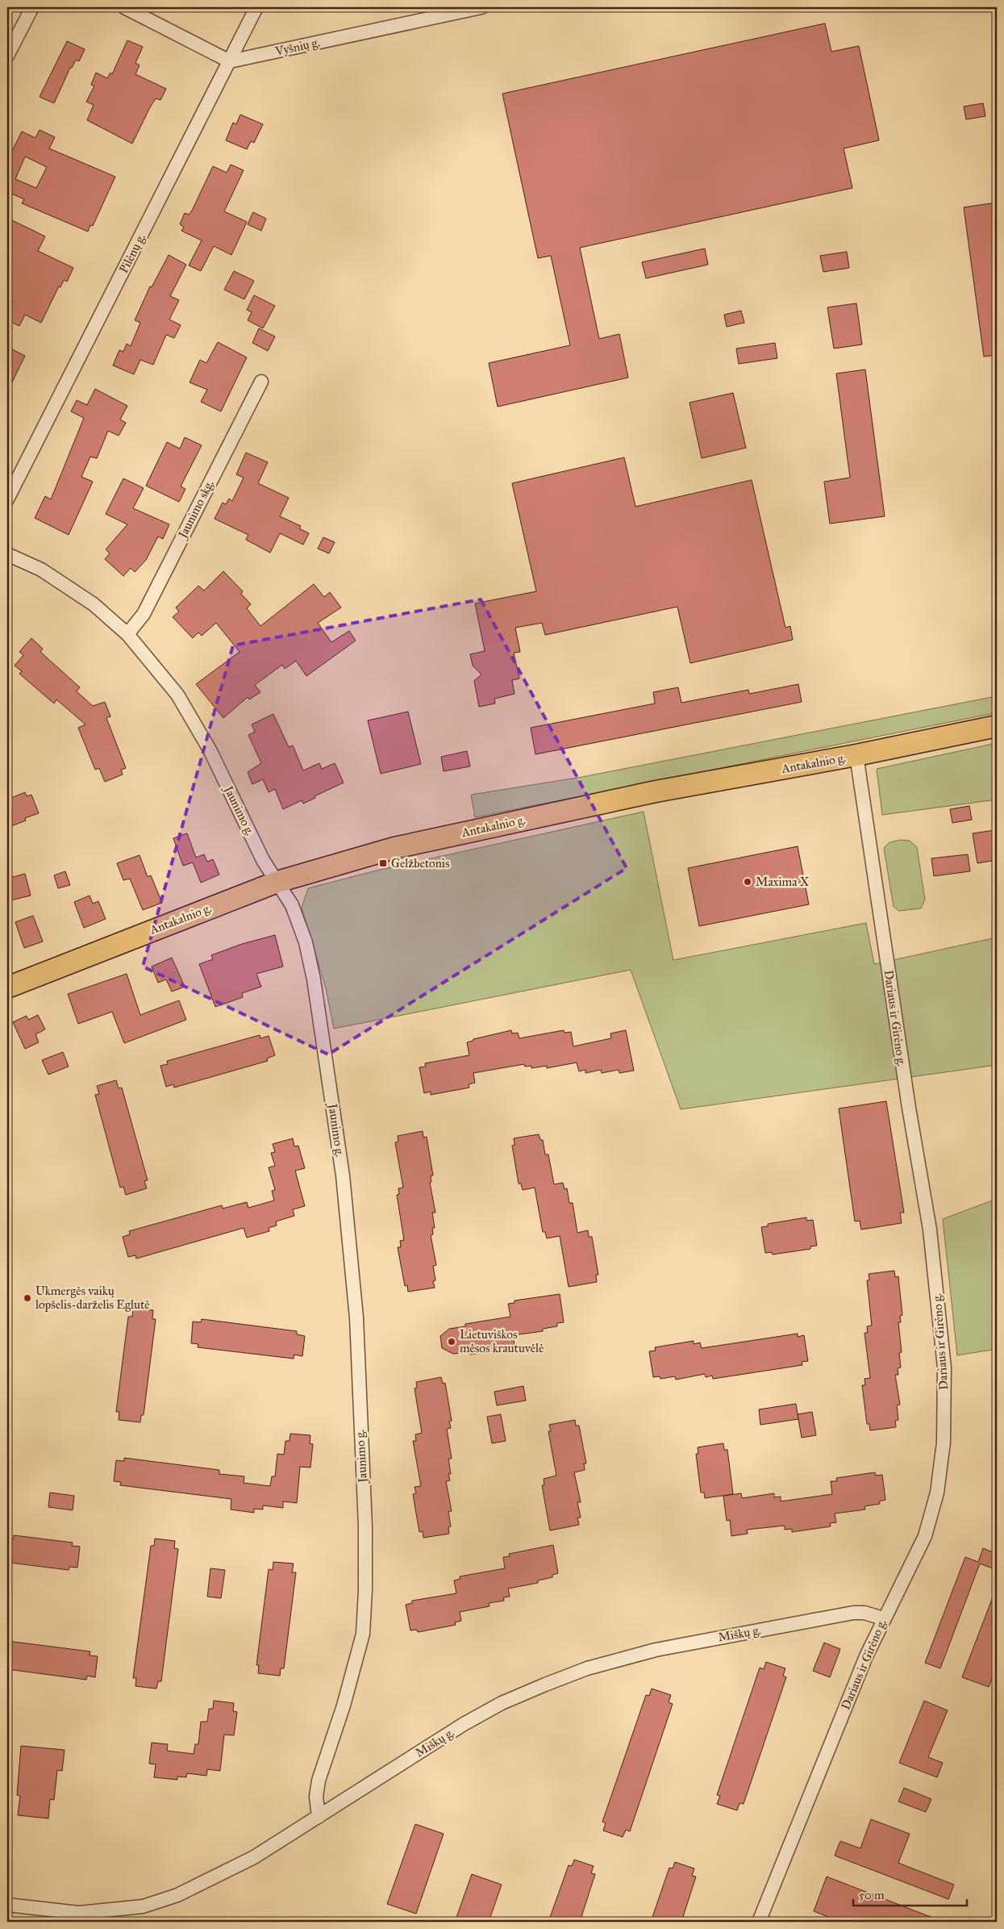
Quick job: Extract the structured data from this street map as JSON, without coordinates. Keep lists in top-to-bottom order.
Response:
{
  "streets": {
    "main road": ["Antakalnio g."],
    "street": [
      "Vyšnių g.",
      "Pilėnų g.",
      "Jaunimo skg.",
      "Jaunimo g.",
      "Dariaus ir Girėno g.",
      "Miškų g."
    ]
  },
  "crossings": [
    ["Vyšnių g.", "Pilėnų g."],
    ["Jaunimo skg.", "Jaunimo g."],
    ["Antakalnio g.", "Jaunimo g."],
    ["Antakalnio g.", "Dariaus ir Girėno g."],
    ["Jaunimo g.", "Miškų g."],
    ["Dariaus ir Girėno g.", "Miškų g."]
  ],
  "places": {
    "transit": ["Gelžbetonis"],
    "other": ["Maxima X", "Ukmergės vaikų lopšelis-darželis Eglutė", "Lietuviškos mėsos krautuvėlė"]
  },
  "scale_bar": "50 m"
}
